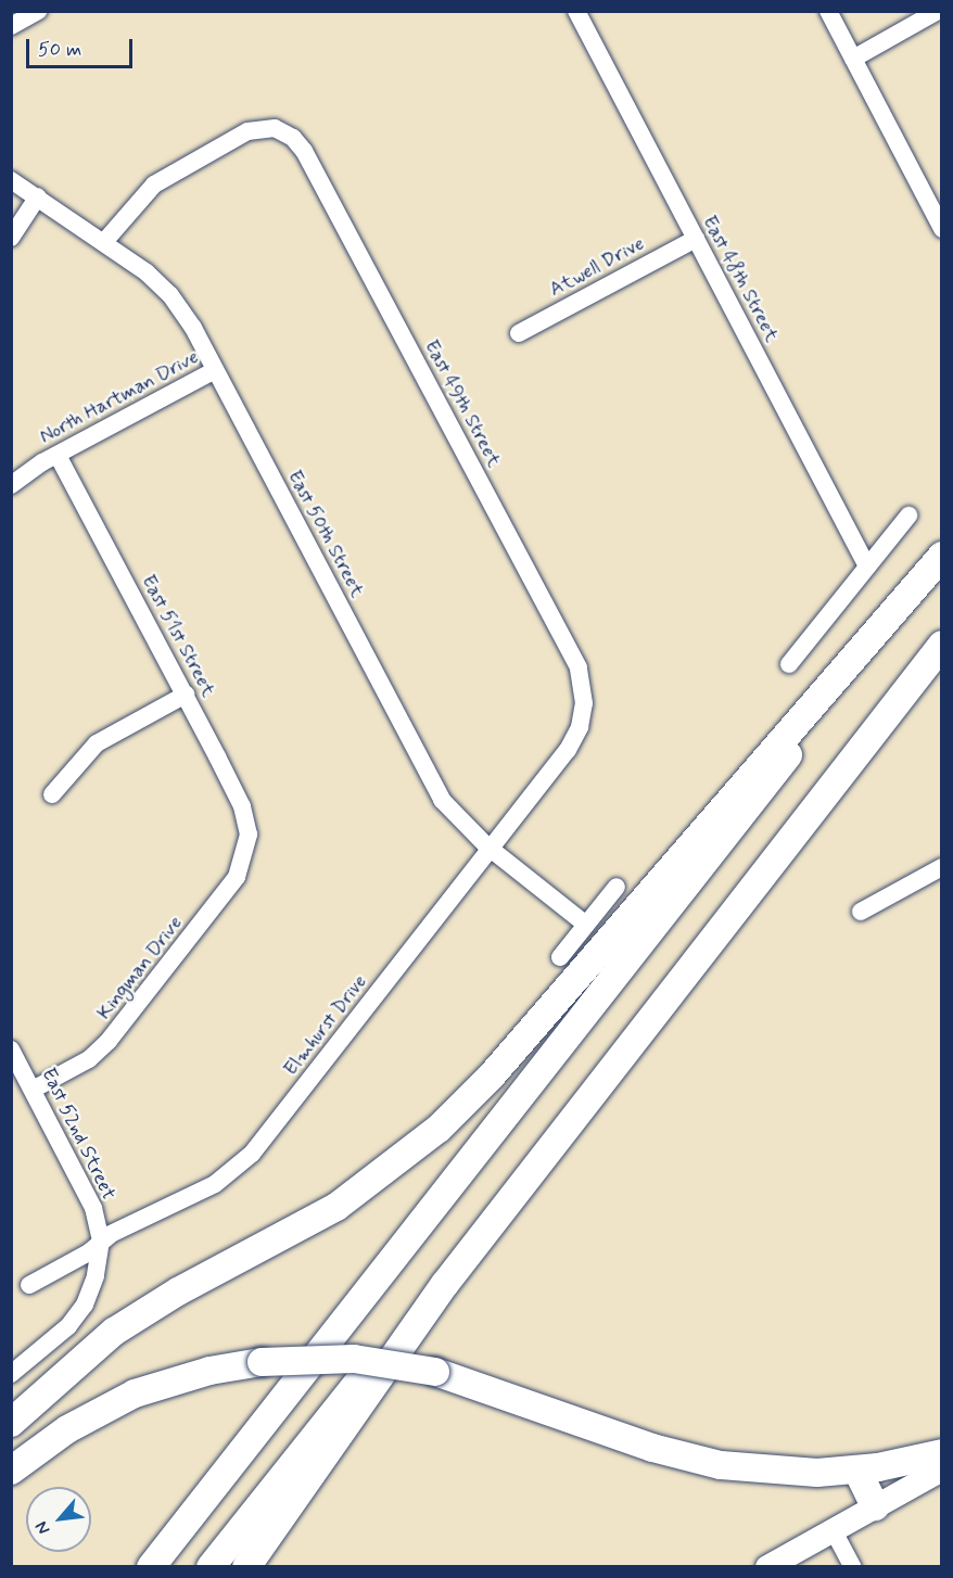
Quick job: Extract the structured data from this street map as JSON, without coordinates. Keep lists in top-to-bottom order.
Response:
{
  "streets": {
    "street": [
      "Atwell Drive",
      "East 48th Street",
      "North Hartman Drive",
      "East 49th Street",
      "East 50th Street",
      "East 51st Street",
      "Kingman Drive",
      "Elmhurst Drive",
      "East 52nd Street"
    ]
  },
  "crossings": [
    ["Atwell Drive", "East 48th Street"],
    ["North Hartman Drive", "East 50th Street"],
    ["North Hartman Drive", "East 51st Street"],
    ["East 49th Street", "East 50th Street"],
    ["East 49th Street", "Elmhurst Drive"],
    ["East 50th Street", "Elmhurst Drive"],
    ["East 51st Street", "Kingman Drive"],
    ["Kingman Drive", "East 52nd Street"],
    ["Elmhurst Drive", "East 52nd Street"]
  ],
  "scale_bar": "50 m",
  "north": "bottom left"
}
